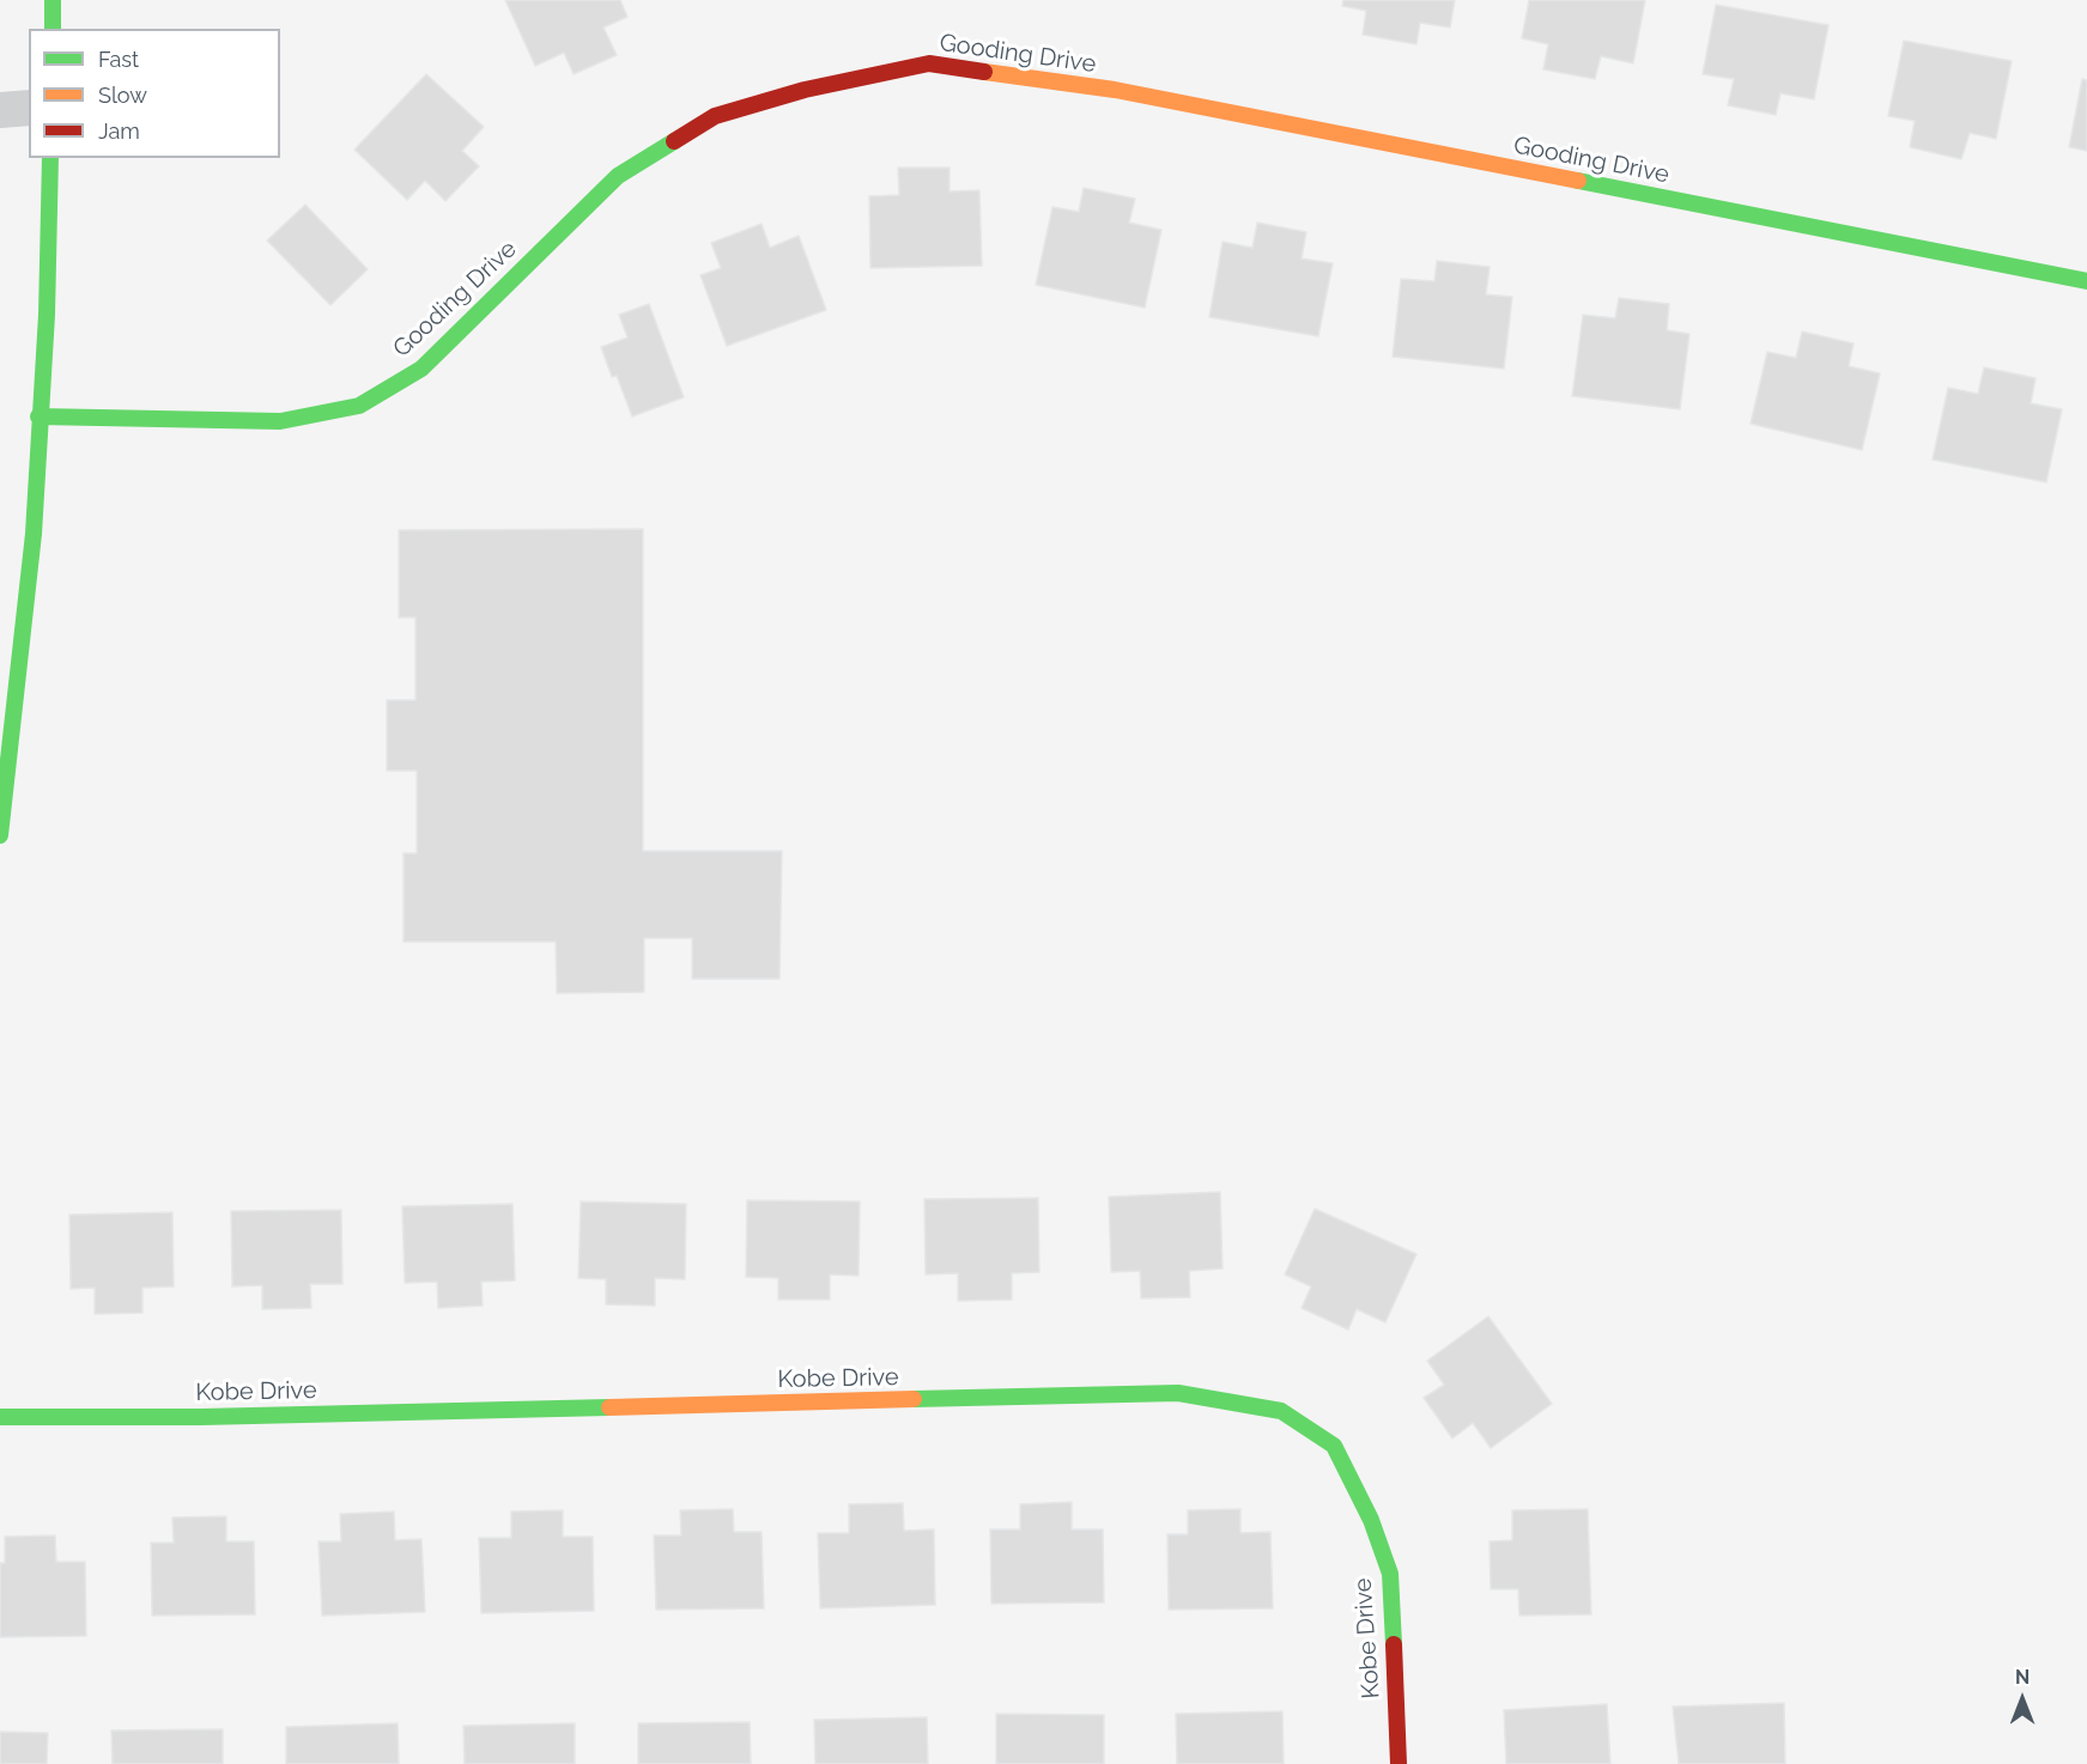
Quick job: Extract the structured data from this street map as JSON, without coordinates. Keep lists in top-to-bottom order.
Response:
{
  "streets": {
    "street": ["Gooding Drive", "Kobe Drive"]
  },
  "legend": ["Fast", "Slow", "Jam"],
  "north": "top"
}
